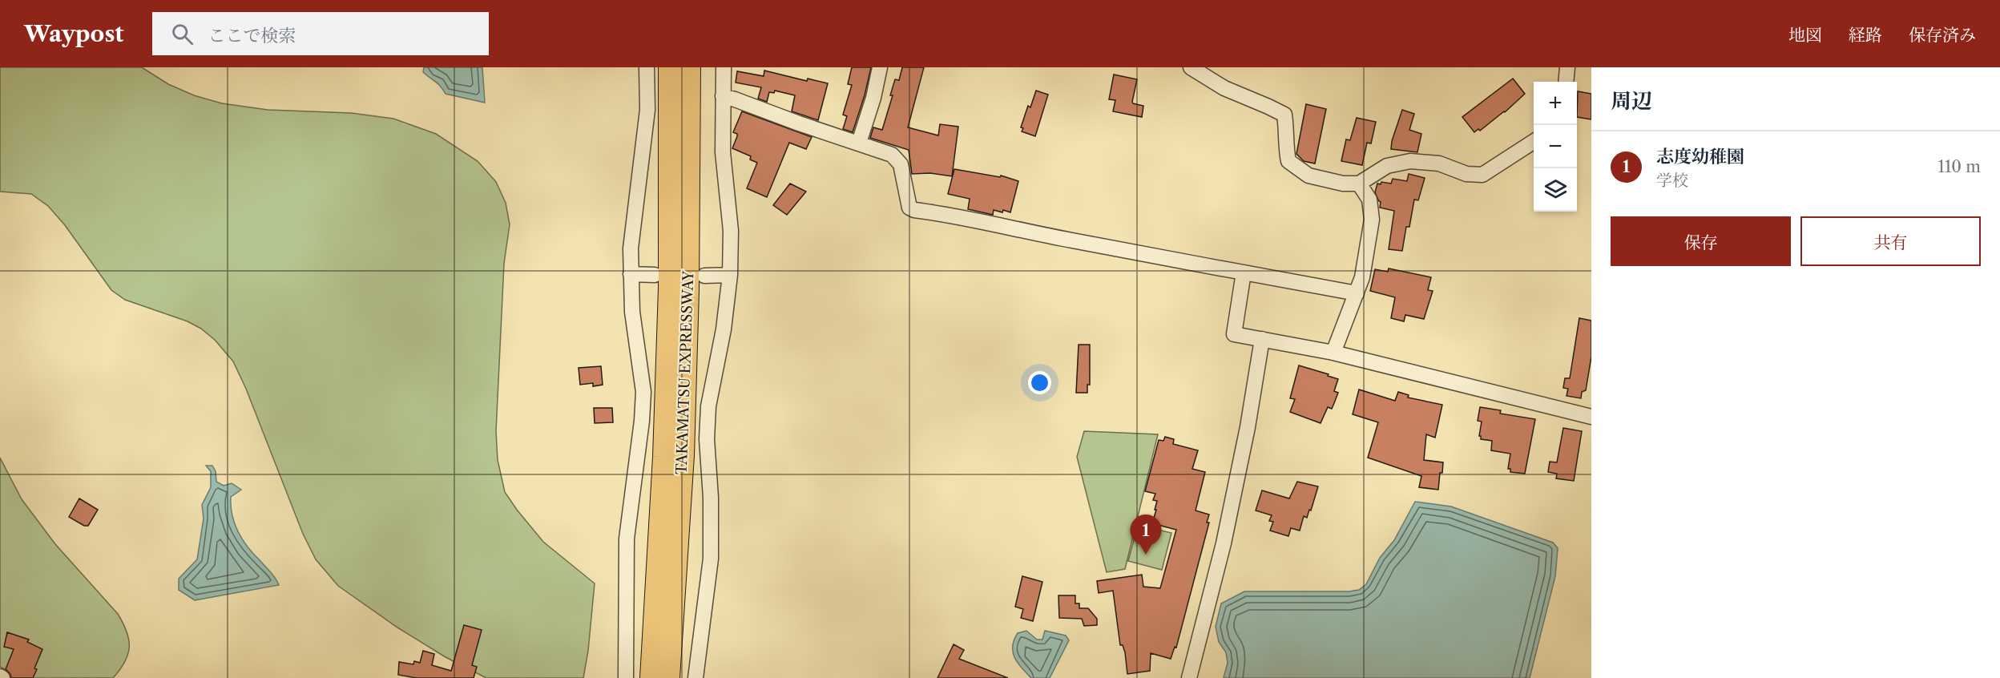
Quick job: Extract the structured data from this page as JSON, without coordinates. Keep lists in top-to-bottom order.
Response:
{
  "streets": {
    "highway": ["TAKAMATSU EXPRESSWAY"]
  },
  "page": {
    "header": "Waypost",
    "search": "ここで検索",
    "nav": ["地図", "経路", "保存済み"],
    "heading": "周辺",
    "map_buttons": ["+", "−"],
    "list": [
      {
        "mark": "1",
        "name": "志度幼稚園",
        "note": "学校",
        "value": "110 m"
      }
    ],
    "buttons": ["保存", "共有"],
    "pins": "1"
  }
}
